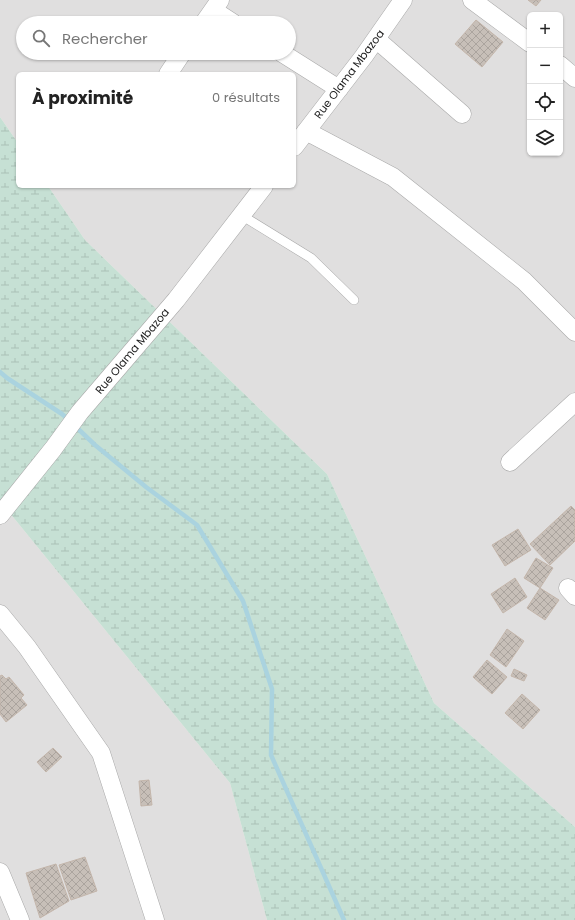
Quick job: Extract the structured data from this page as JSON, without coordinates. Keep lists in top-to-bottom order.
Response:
{
  "streets": {
    "street": ["Rue Olama Mbazoa"]
  },
  "page": {
    "map_buttons": ["+", "−"],
    "search": "Rechercher",
    "heading": ["À proximité", "0 résultats"]
  }
}
